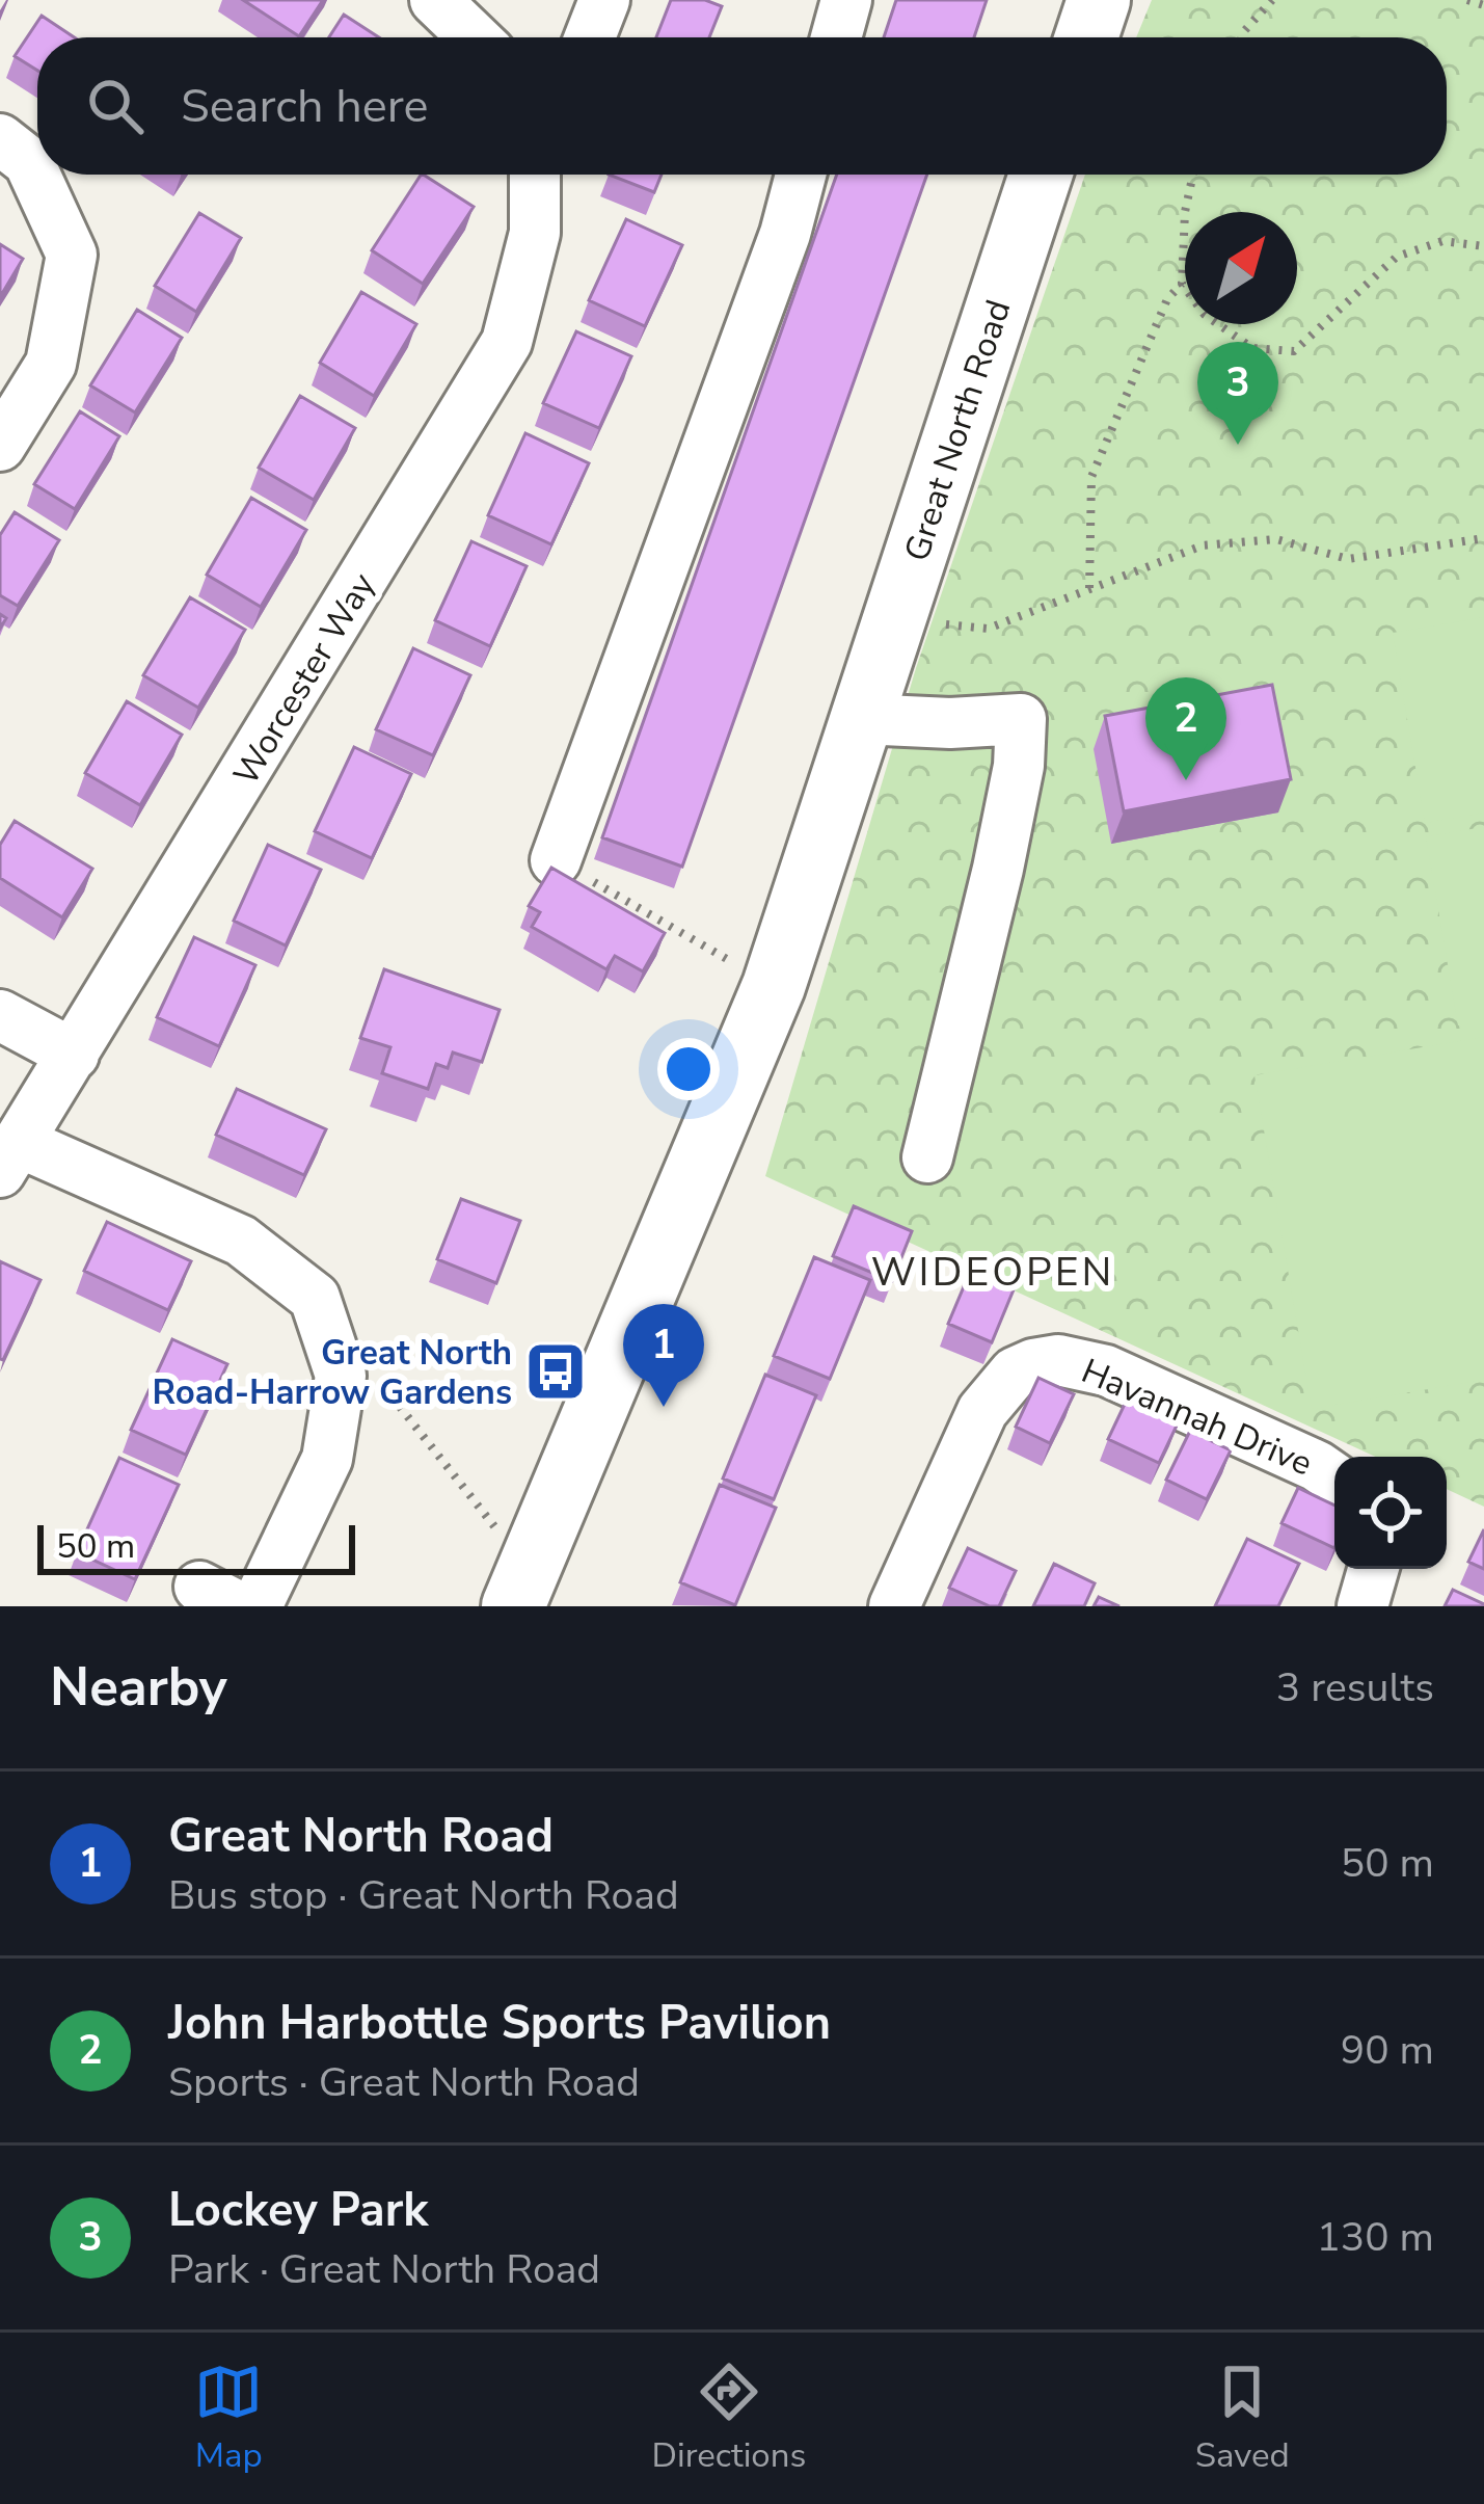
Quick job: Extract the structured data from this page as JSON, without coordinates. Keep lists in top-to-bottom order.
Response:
{
  "streets": {
    "main road": ["Great North Road"],
    "street": ["Worcester Way", "Havannah Drive"]
  },
  "districts": ["WIDEOPEN"],
  "places": {
    "bus stop": ["Great North Road-Harrow Gardens"]
  },
  "scale_bar": "50 m",
  "north": "top right",
  "page": {
    "search": "Search here",
    "pins": ["3", "2", "1"],
    "scale": "50 m",
    "heading": ["Nearby", "3 results"],
    "list": [
      {
        "mark": "1",
        "name": "Great North Road",
        "note": "Bus stop · Great North Road",
        "value": "50 m"
      },
      {
        "mark": "2",
        "name": "John Harbottle Sports Pavilion",
        "note": "Sports · Great North Road",
        "value": "90 m"
      },
      {
        "mark": "3",
        "name": "Lockey Park",
        "note": "Park · Great North Road",
        "value": "130 m"
      }
    ],
    "nav": ["Map", "Directions", "Saved"]
  }
}
